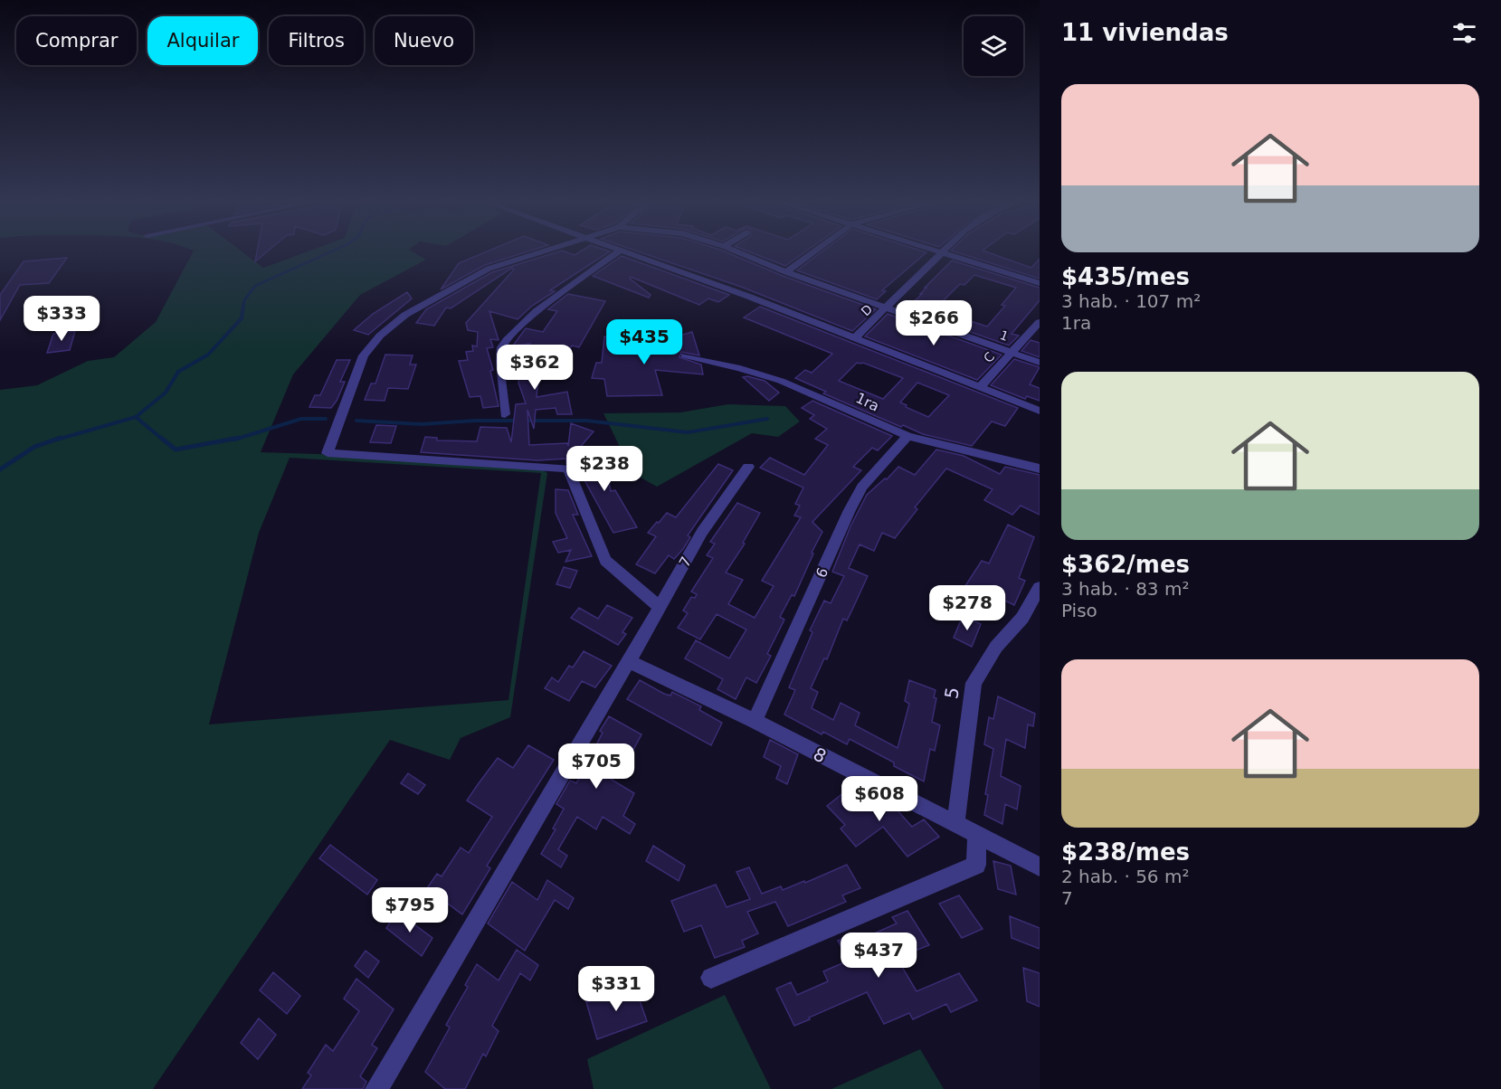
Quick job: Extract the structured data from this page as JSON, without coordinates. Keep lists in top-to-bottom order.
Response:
{
  "streets": {
    "street": [
      "D",
      "1",
      "C",
      "1ra",
      "7",
      "6",
      "5",
      "8"
    ]
  },
  "crossings": [
    ["D", "1"],
    ["1", "C"],
    ["1ra", "6"],
    ["7", "8"],
    ["6", "8"],
    ["5", "8"]
  ],
  "page": {
    "heading": "11 viviendas",
    "chip": [
      "Comprar",
      "Alquilar",
      "Filtros",
      "Nuevo"
    ],
    "list": [
      {
        "name": "$435/mes",
        "note": "3 hab. · 107 m² · 1ra"
      },
      {
        "name": "$362/mes",
        "note": "3 hab. · 83 m² · Piso"
      },
      {
        "name": "$238/mes",
        "note": "2 hab. · 56 m² · 7"
      }
    ],
    "price": [
      "$333",
      "$266",
      "$435",
      "$362",
      "$238",
      "$278",
      "$705",
      "$608",
      "$795",
      "$437",
      "$331"
    ]
  }
}
